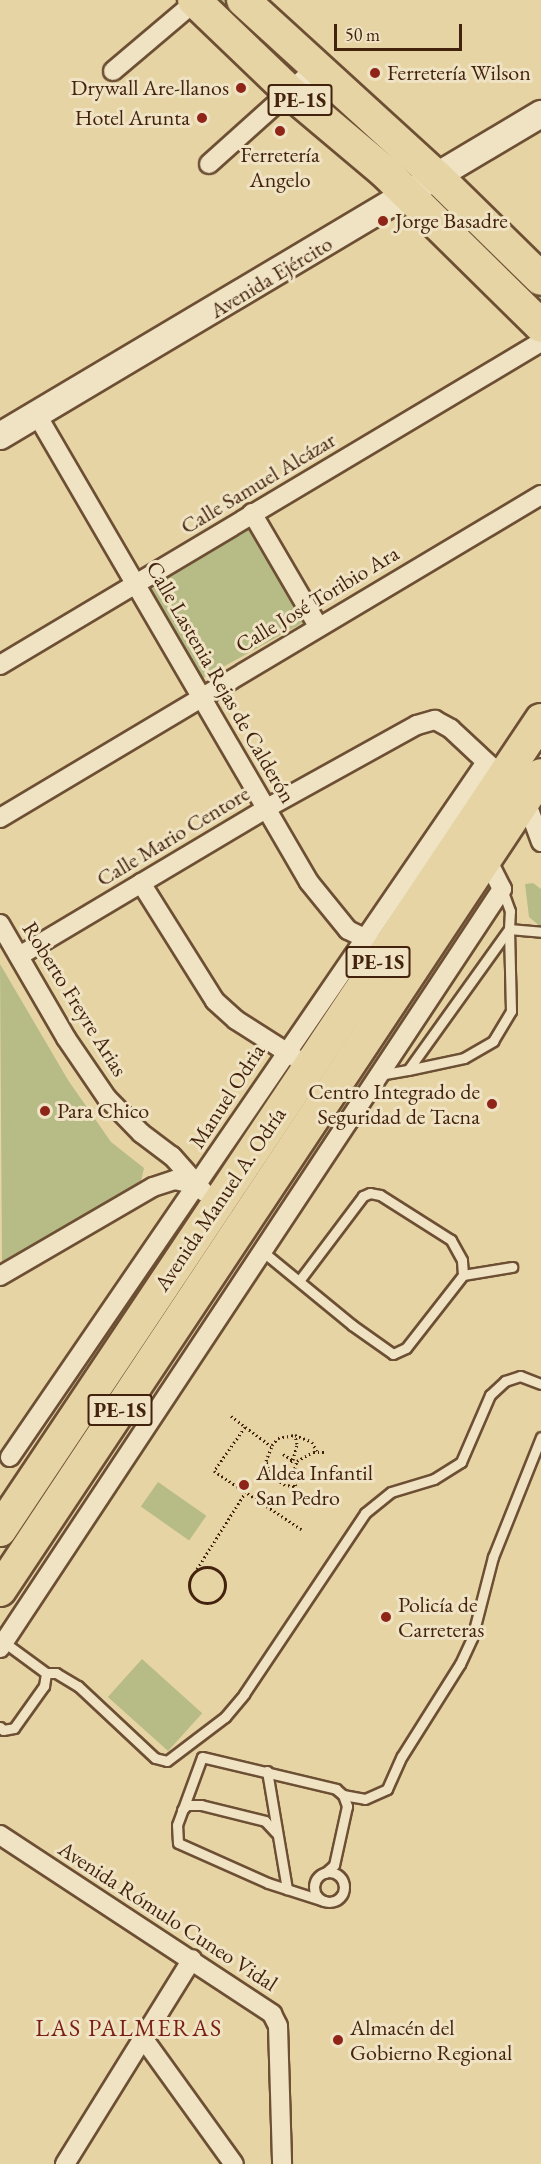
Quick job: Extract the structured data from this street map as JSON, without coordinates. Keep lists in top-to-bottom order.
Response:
{
  "streets": {
    "highway": ["PE-1S", "Avenida Manuel A. Odría"],
    "main road": ["Avenida Ejército"],
    "street": [
      "Calle Samuel Alcázar",
      "Calle José Toribio Ara",
      "Calle Lastenia Rejas de Calderón",
      "Calle Mario Centore",
      "Roberto Freyre Arias",
      "Manuel Odria",
      "Avenida Rómulo Cuneo Vidal"
    ]
  },
  "crossings": [
    ["PE-1S", "Avenida Ejército"],
    ["Avenida Ejército", "Calle Lastenia Rejas de Calderón"],
    ["Calle Samuel Alcázar", "Calle Lastenia Rejas de Calderón"],
    ["Calle José Toribio Ara", "Calle Lastenia Rejas de Calderón"],
    ["Calle Lastenia Rejas de Calderón", "Calle Mario Centore"],
    ["Calle Lastenia Rejas de Calderón", "Avenida Manuel A. Odría"],
    ["Calle Mario Centore", "Roberto Freyre Arias"],
    ["Calle Mario Centore", "Avenida Manuel A. Odría"],
    ["Roberto Freyre Arias", "Manuel Odria"],
    ["Roberto Freyre Arias", "Avenida Manuel A. Odría"],
    ["Manuel Odria", "Avenida Manuel A. Odría"]
  ],
  "districts": ["LAS PALMERAS"],
  "places": [
    "Ferretería Wilson",
    "Drywall Are-llanos",
    "Hotel Arunta",
    "Ferretería Angelo",
    "Jorge Basadre",
    "Centro Integrado de Seguridad de Tacna",
    "Para Chico",
    "Aldea Infantil San Pedro",
    "Policía de Carreteras",
    "Almacén del Gobierno Regional"
  ],
  "scale_bar": "50 m"
}
